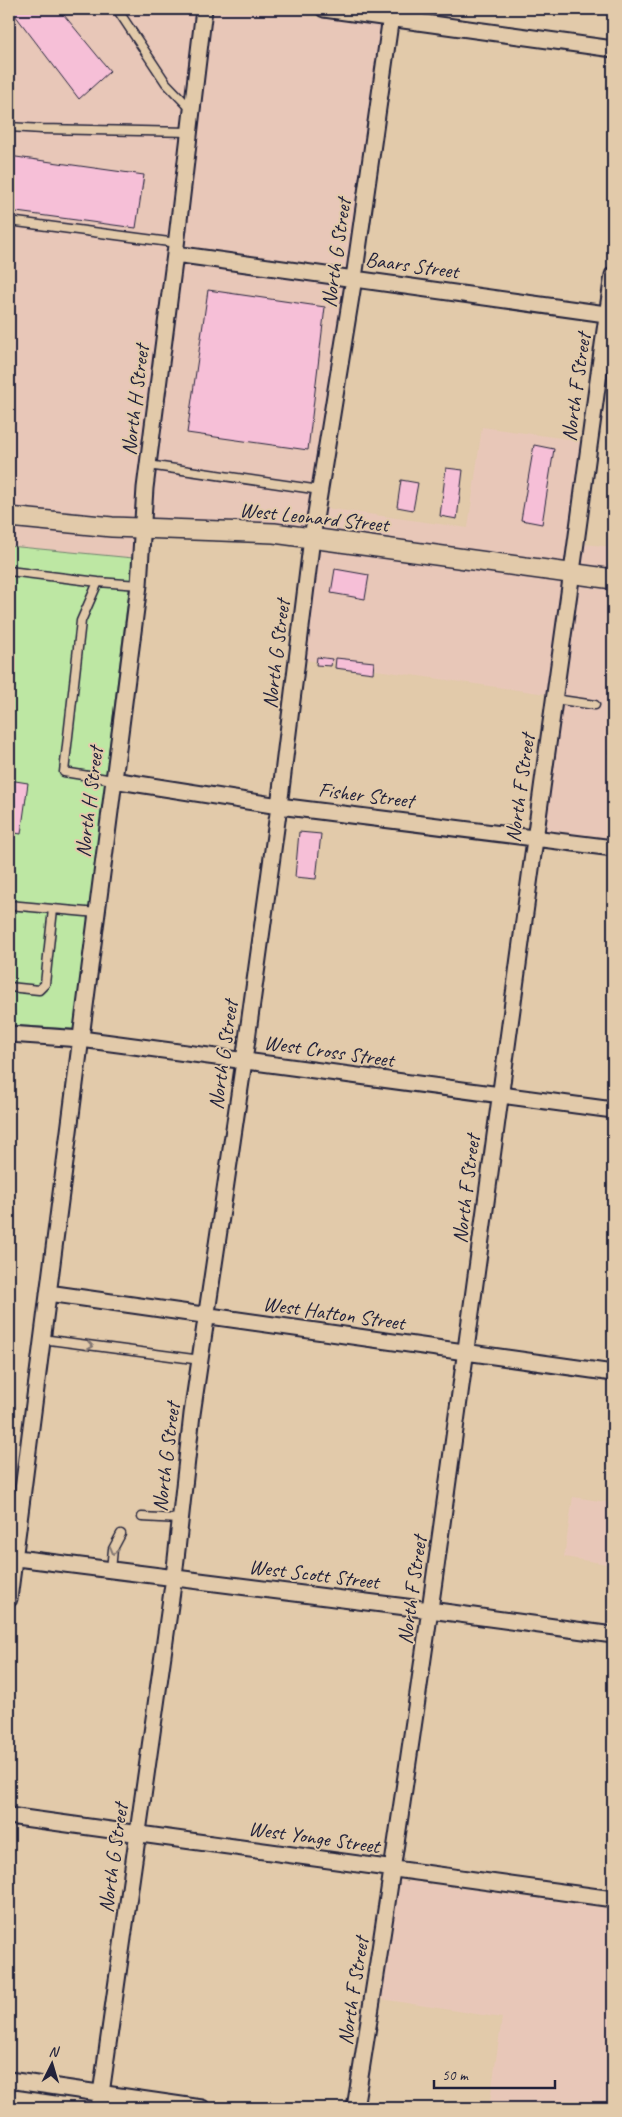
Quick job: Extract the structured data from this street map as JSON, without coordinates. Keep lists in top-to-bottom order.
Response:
{
  "streets": {
    "street": [
      "North G Street",
      "Baars Street",
      "North F Street",
      "North H Street",
      "West Leonard Street",
      "Fisher Street",
      "West Cross Street",
      "West Hatton Street",
      "West Scott Street",
      "West Yonge Street"
    ]
  },
  "crossings": [
    ["North G Street", "Baars Street"],
    ["North G Street", "West Leonard Street"],
    ["North G Street", "Fisher Street"],
    ["North G Street", "West Cross Street"],
    ["North G Street", "West Hatton Street"],
    ["North G Street", "West Scott Street"],
    ["North G Street", "West Yonge Street"],
    ["Baars Street", "North F Street"],
    ["Baars Street", "North H Street"],
    ["North F Street", "West Leonard Street"],
    ["North F Street", "Fisher Street"],
    ["North F Street", "West Cross Street"],
    ["North F Street", "West Hatton Street"],
    ["North F Street", "West Scott Street"],
    ["North F Street", "West Yonge Street"],
    ["North H Street", "West Leonard Street"],
    ["North H Street", "Fisher Street"],
    ["North H Street", "West Cross Street"],
    ["North H Street", "West Hatton Street"],
    ["North H Street", "West Scott Street"]
  ],
  "scale_bar": "50 m",
  "north": "top"
}
